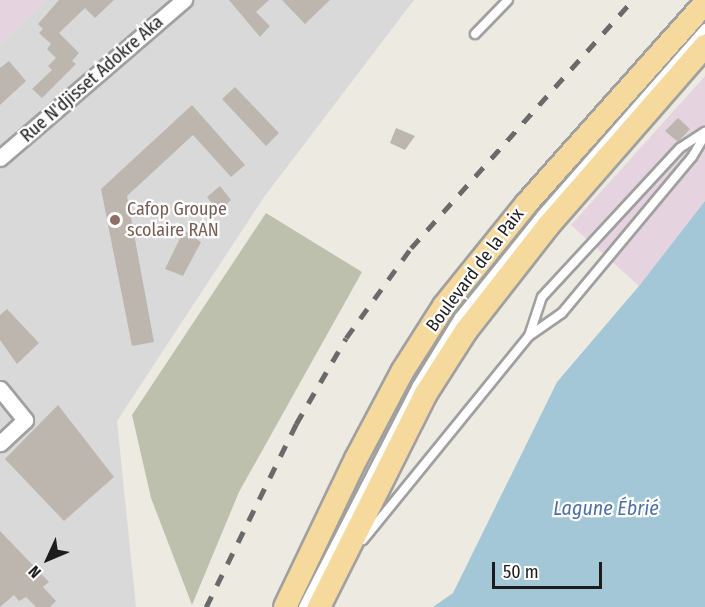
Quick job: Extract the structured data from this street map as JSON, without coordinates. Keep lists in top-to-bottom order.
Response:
{
  "streets": {
    "main road": ["Boulevard de la Paix"],
    "street": ["Rue N'djisset Adokre Aka"]
  },
  "water": ["Lagune Ébrié"],
  "places": ["Cafop Groupe scolaire RAN"],
  "scale_bar": "50 m",
  "north": "bottom left"
}
